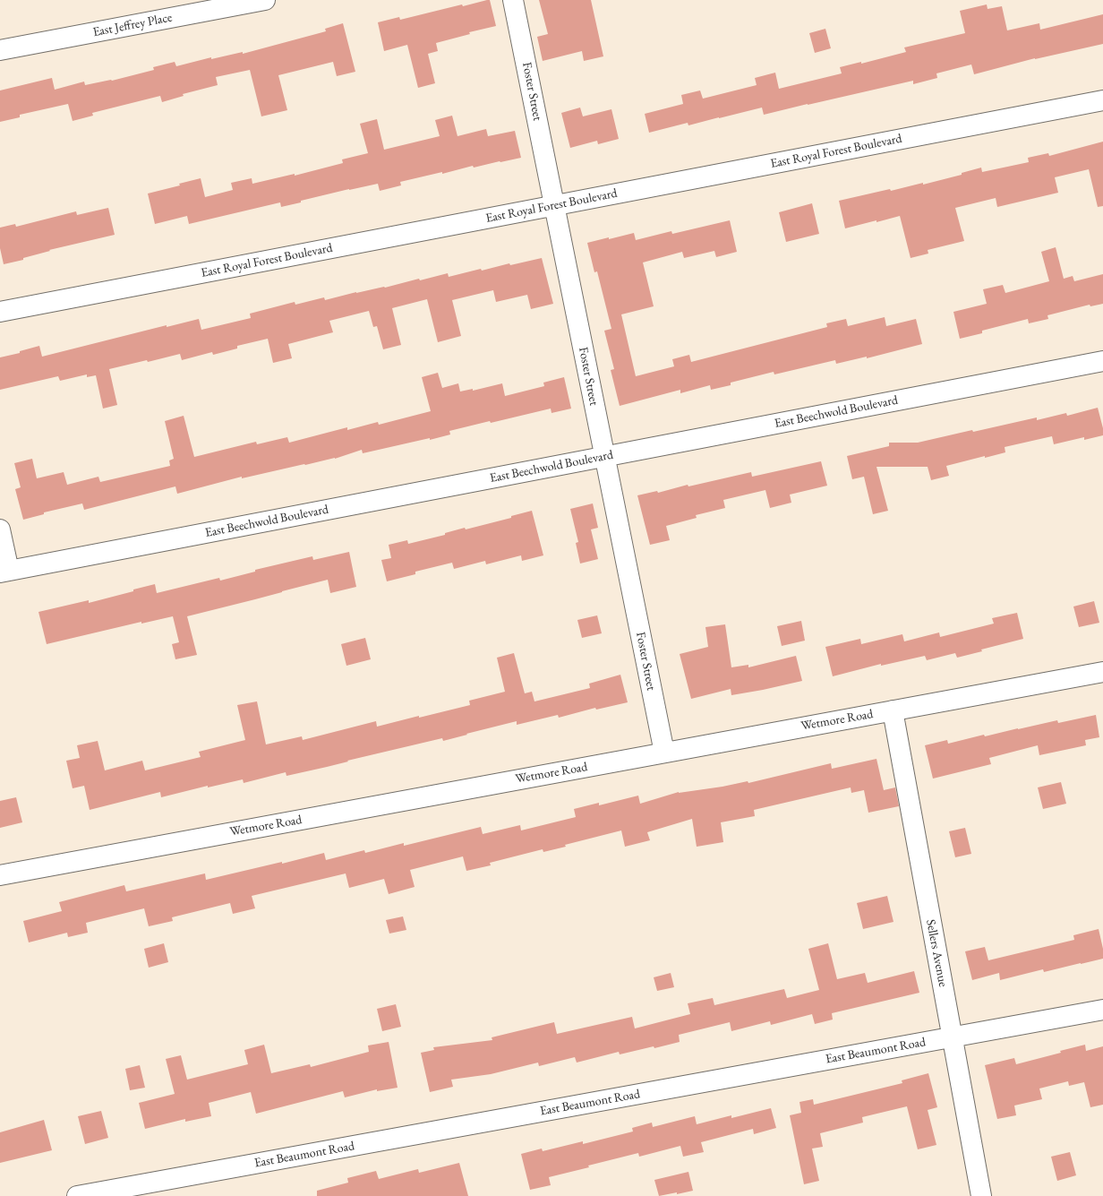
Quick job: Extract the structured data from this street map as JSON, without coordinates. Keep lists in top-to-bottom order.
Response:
{
  "streets": {
    "street": [
      "East Jeffrey Place",
      "Foster Street",
      "East Royal Forest Boulevard",
      "East Beechwold Boulevard",
      "Wetmore Road",
      "Sellers Avenue",
      "East Beaumont Road"
    ]
  },
  "crossings": [
    ["Foster Street", "East Royal Forest Boulevard"],
    ["Foster Street", "East Beechwold Boulevard"],
    ["Foster Street", "Wetmore Road"],
    ["Wetmore Road", "Sellers Avenue"],
    ["Sellers Avenue", "East Beaumont Road"]
  ]
}
